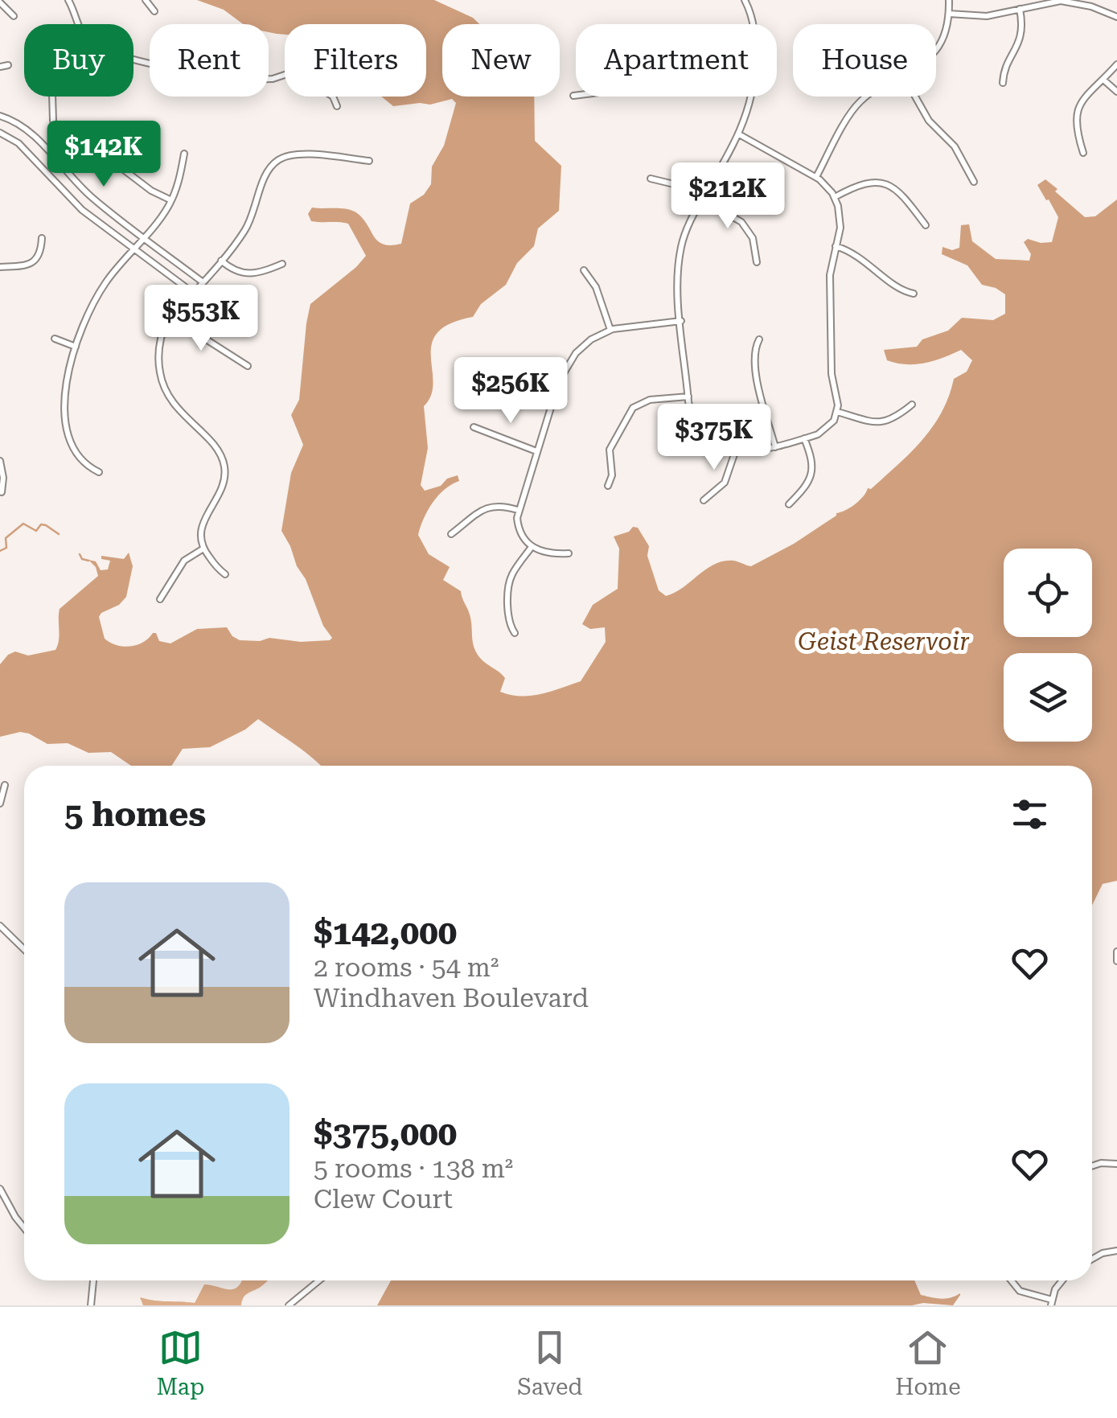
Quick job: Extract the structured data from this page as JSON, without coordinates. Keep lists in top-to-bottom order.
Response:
{
  "water": ["Geist Reservoir"],
  "page": {
    "chip": [
      "Buy",
      "Rent",
      "Filters",
      "New",
      "Apartment",
      "House"
    ],
    "price": [
      "$142K",
      "$212K",
      "$553K",
      "$256K",
      "$375K"
    ],
    "heading": "5 homes",
    "list": [
      {
        "name": "$142,000",
        "note": "2 rooms · 54 m² · Windhaven Boulevard"
      },
      {
        "name": "$375,000",
        "note": "5 rooms · 138 m² · Clew Court"
      }
    ],
    "tabs": ["Map", "Saved", "Home"]
  }
}
